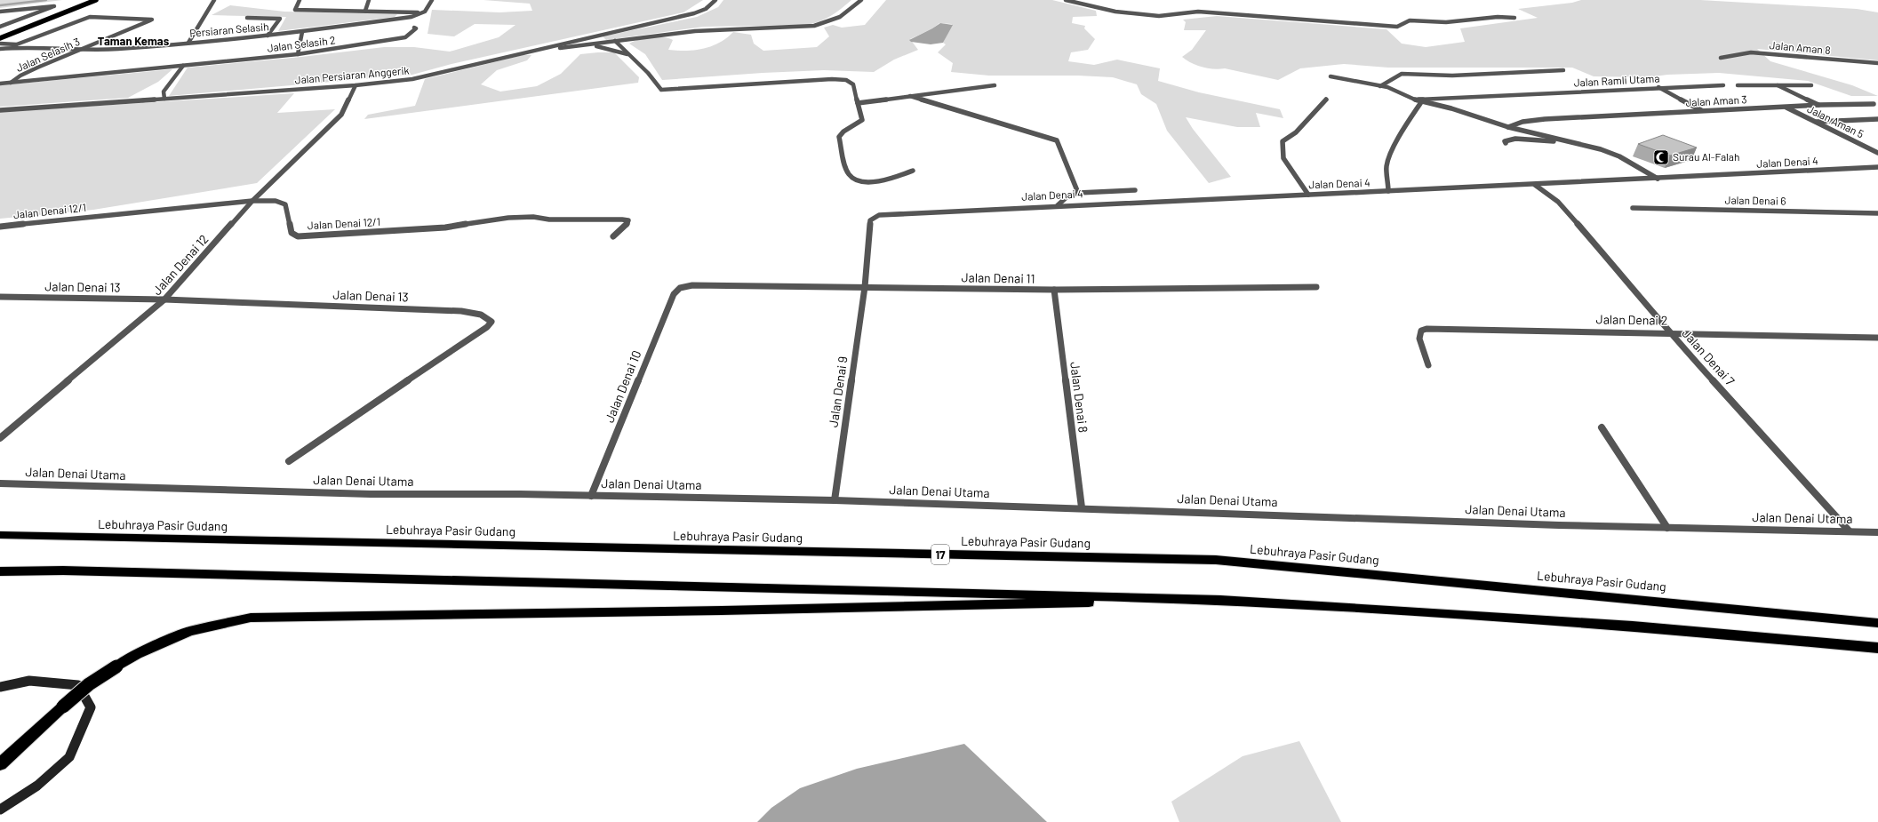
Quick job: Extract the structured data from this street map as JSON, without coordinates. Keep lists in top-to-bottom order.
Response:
{
  "streets": {
    "highway": ["Lebuhraya Pasir Gudang", "17"],
    "street": [
      "Persiaran Selasih",
      "Jalan Selasih 2",
      "Jalan Aman 8",
      "Jalan Selasih 3",
      "Jalan Persiaran Anggerik",
      "Jalan Ramli Utama",
      "Jalan Aman 3",
      "Jalan Aman 5",
      "Jalan Denai 4",
      "Jalan Denai 6",
      "Jalan Denai 12/1",
      "Jalan Denai 12",
      "Jalan Denai 11",
      "Jalan Denai 13",
      "Jalan Denai 2",
      "Jalan Denai 7",
      "Jalan Denai 10",
      "Jalan Denai 9",
      "Jalan Denai 8",
      "Jalan Denai Utama"
    ]
  },
  "crossings": [
    ["Persiaran Selasih", "Jalan Selasih 3"],
    ["Jalan Selasih 2", "Jalan Selasih 3"],
    ["Jalan Persiaran Anggerik", "Jalan Denai 12"],
    ["Jalan Aman 3", "Jalan Aman 5"],
    ["Jalan Denai 4", "Jalan Denai 11"],
    ["Jalan Denai 4", "Jalan Denai 7"],
    ["Jalan Denai 4", "Jalan Denai 9"],
    ["Jalan Denai 12/1", "Jalan Denai 12"],
    ["Jalan Denai 12", "Jalan Denai 13"],
    ["Jalan Denai 11", "Jalan Denai 10"],
    ["Jalan Denai 11", "Jalan Denai 9"],
    ["Jalan Denai 11", "Jalan Denai 8"],
    ["Jalan Denai 2", "Jalan Denai 7"],
    ["Jalan Denai 7", "Jalan Denai Utama"],
    ["Jalan Denai 10", "Jalan Denai Utama"],
    ["Jalan Denai 9", "Jalan Denai Utama"],
    ["Jalan Denai 8", "Jalan Denai Utama"]
  ],
  "districts": ["Taman Kemas"],
  "places": {
    "mosque": ["Surau Al-Falah"]
  }
}
